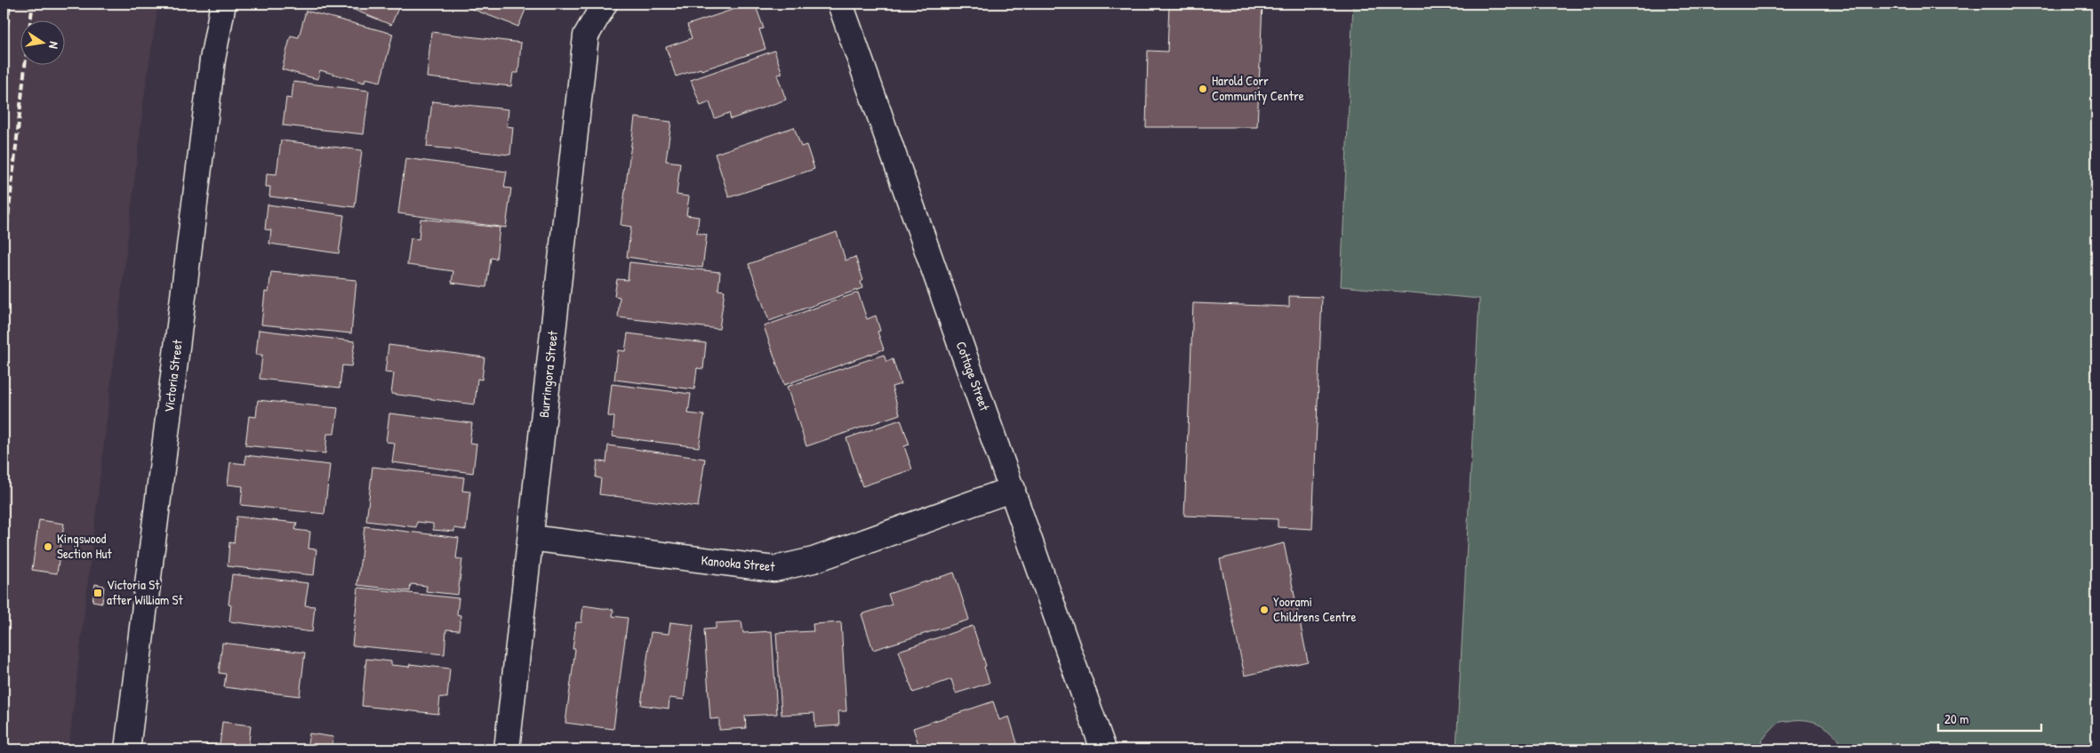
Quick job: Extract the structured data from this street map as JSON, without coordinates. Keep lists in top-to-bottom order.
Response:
{
  "streets": {
    "street": [
      "Burringora Street",
      "Victoria Street",
      "Cottage Street",
      "Kanooka Street"
    ]
  },
  "crossings": [
    ["Burringora Street", "Kanooka Street"],
    ["Cottage Street", "Kanooka Street"]
  ],
  "places": {
    "other": ["Harold Corr Community Centre", "Kingswood Section Hut", "Yoorami Childrens Centre"],
    "transit": ["Victoria St after William St"]
  },
  "scale_bar": "20 m",
  "north": "right"
}
